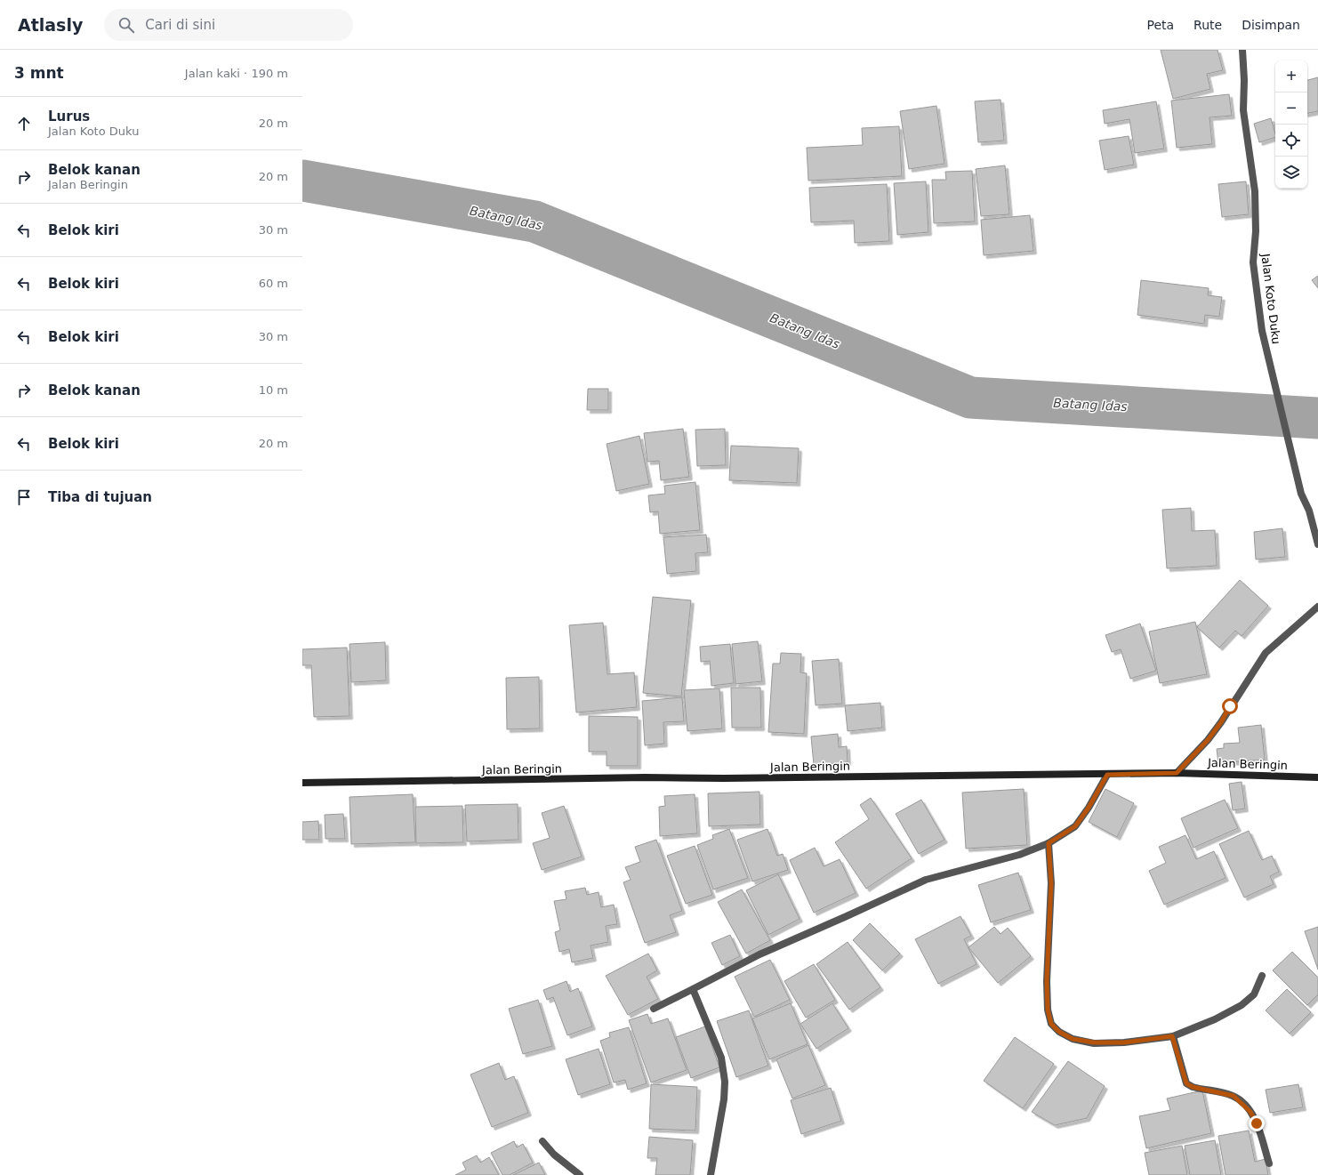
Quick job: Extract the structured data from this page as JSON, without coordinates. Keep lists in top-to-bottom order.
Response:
{
  "streets": {
    "street": ["Jalan Koto Duku", "Jalan Beringin"]
  },
  "water": ["Batang Idas"],
  "page": {
    "header": "Atlasly",
    "search": "Cari di sini",
    "nav": ["Peta", "Rute", "Disimpan"],
    "heading": ["3 mnt", "Jalan kaki · 190 m"],
    "map_buttons": ["+", "−"],
    "list": [
      ["Lurus", "Jalan Koto Duku", "20 m"],
      ["Belok kanan", "Jalan Beringin", "20 m"],
      ["Belok kiri", "30 m"],
      ["Belok kiri", "60 m"],
      ["Belok kiri", "30 m"],
      ["Belok kanan", "10 m"],
      ["Belok kiri", "20 m"],
      "Tiba di tujuan"
    ]
  }
}
